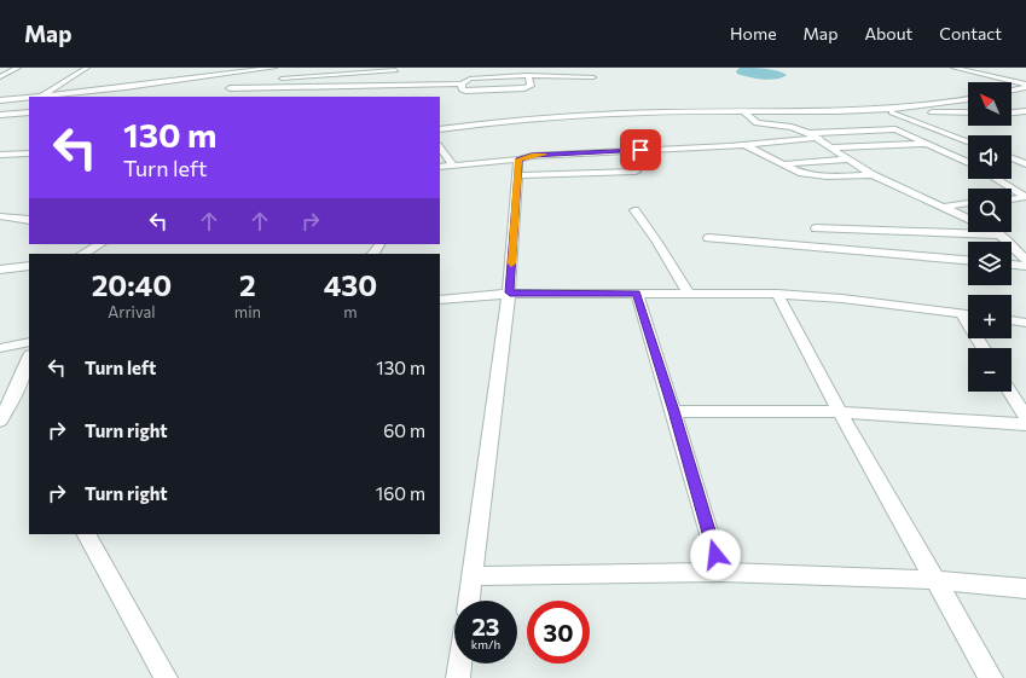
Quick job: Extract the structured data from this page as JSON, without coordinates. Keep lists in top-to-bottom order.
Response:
{
  "north": "top left",
  "page": {
    "header": "Map",
    "nav": [
      "Home",
      "Map",
      "About",
      "Contact"
    ],
    "map_buttons": ["+", "−"],
    "turn": ["130 m", "Turn left"],
    "eta": [
      "20:40",
      "Arrival",
      "2",
      "min",
      "430",
      "m"
    ],
    "list": [
      {
        "name": "Turn left",
        "value": "130 m"
      },
      {
        "name": "Turn right",
        "value": "60 m"
      },
      {
        "name": "Turn right",
        "value": "160 m"
      }
    ],
    "speed": "23 km/h",
    "limit": "30"
  }
}
